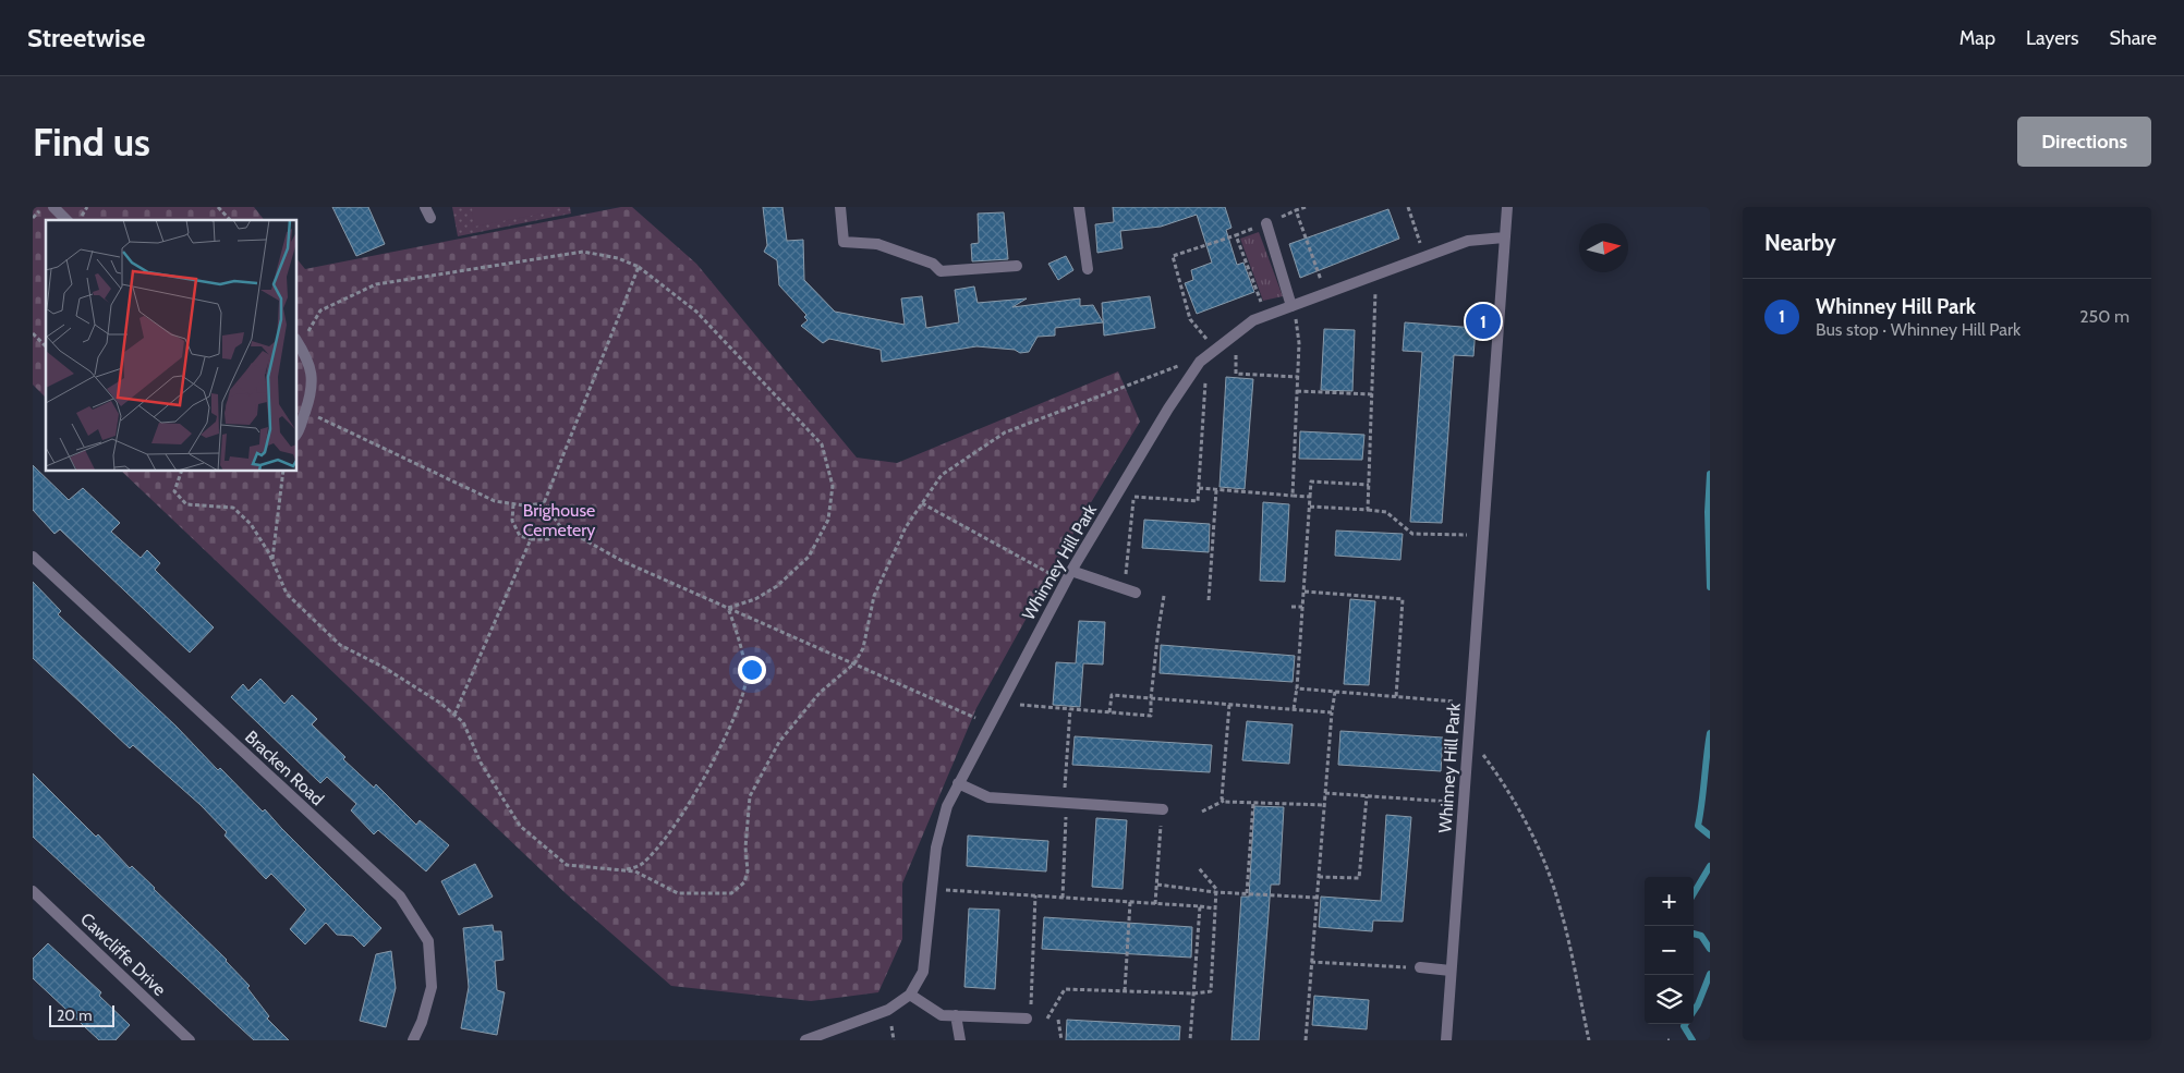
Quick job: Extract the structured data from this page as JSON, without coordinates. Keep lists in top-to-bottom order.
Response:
{
  "streets": {
    "street": ["Whinney Hill Park", "Bracken Road", "Cawcliffe Drive"]
  },
  "parks": ["Brighouse Cemetery"],
  "scale_bar": "20 m",
  "north": "right",
  "page": {
    "header": "Streetwise",
    "nav": ["Map", "Layers", "Share"],
    "buttons": "Directions",
    "title": "Find us",
    "heading": "Nearby",
    "list": [
      {
        "mark": "1",
        "name": "Whinney Hill Park",
        "note": "Bus stop · Whinney Hill Park",
        "value": "250 m"
      }
    ],
    "pins": "1",
    "map_buttons": ["+", "−"],
    "scale": "20 m"
  }
}
